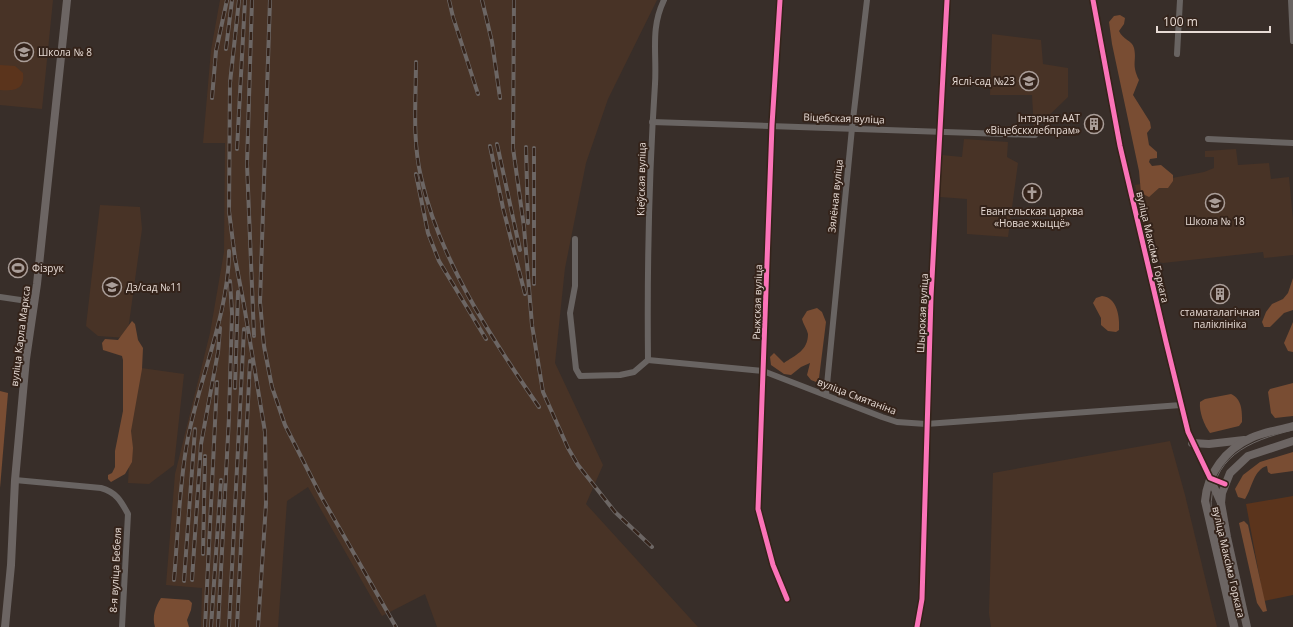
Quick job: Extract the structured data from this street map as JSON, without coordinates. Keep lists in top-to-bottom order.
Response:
{
  "streets": {
    "main road": ["вуліца Максіма Горкага", "вуліца Карла Маркса"],
    "street": [
      "Віцебская вуліца",
      "Кіеўская вуліца",
      "Зялёная вуліца",
      "Рыжская вуліца",
      "Шырокая вуліца",
      "вуліца Смятаніна",
      "8-я вуліца Бебеля"
    ]
  },
  "crossings": [
    ["Віцебская вуліца", "Кіеўская вуліца"],
    ["Віцебская вуліца", "Зялёная вуліца"],
    ["Віцебская вуліца", "Рыжская вуліца"],
    ["Віцебская вуліца", "Шырокая вуліца"],
    ["Кіеўская вуліца", "вуліца Смятаніна"],
    ["Зялёная вуліца", "вуліца Смятаніна"],
    ["вуліца Максіма Горкага", "вуліца Смятаніна"],
    ["Рыжская вуліца", "вуліца Смятаніна"],
    ["Шырокая вуліца", "вуліца Смятаніна"],
    ["вуліца Карла Маркса", "8-я вуліца Бебеля"]
  ],
  "places": {
    "school or university": [
      "Школа № 8",
      "Яслі-сад №23",
      "Школа № 18",
      "Дз/сад №11"
    ],
    "building": ["Інтэрнат ААТ «Віцебскхлебпрам»", "стаматалагічная паліклініка"],
    "church": ["Евангельская царква «Новае жыццё»"],
    "sports": ["Фізрук"]
  },
  "scale_bar": "100 m"
}
